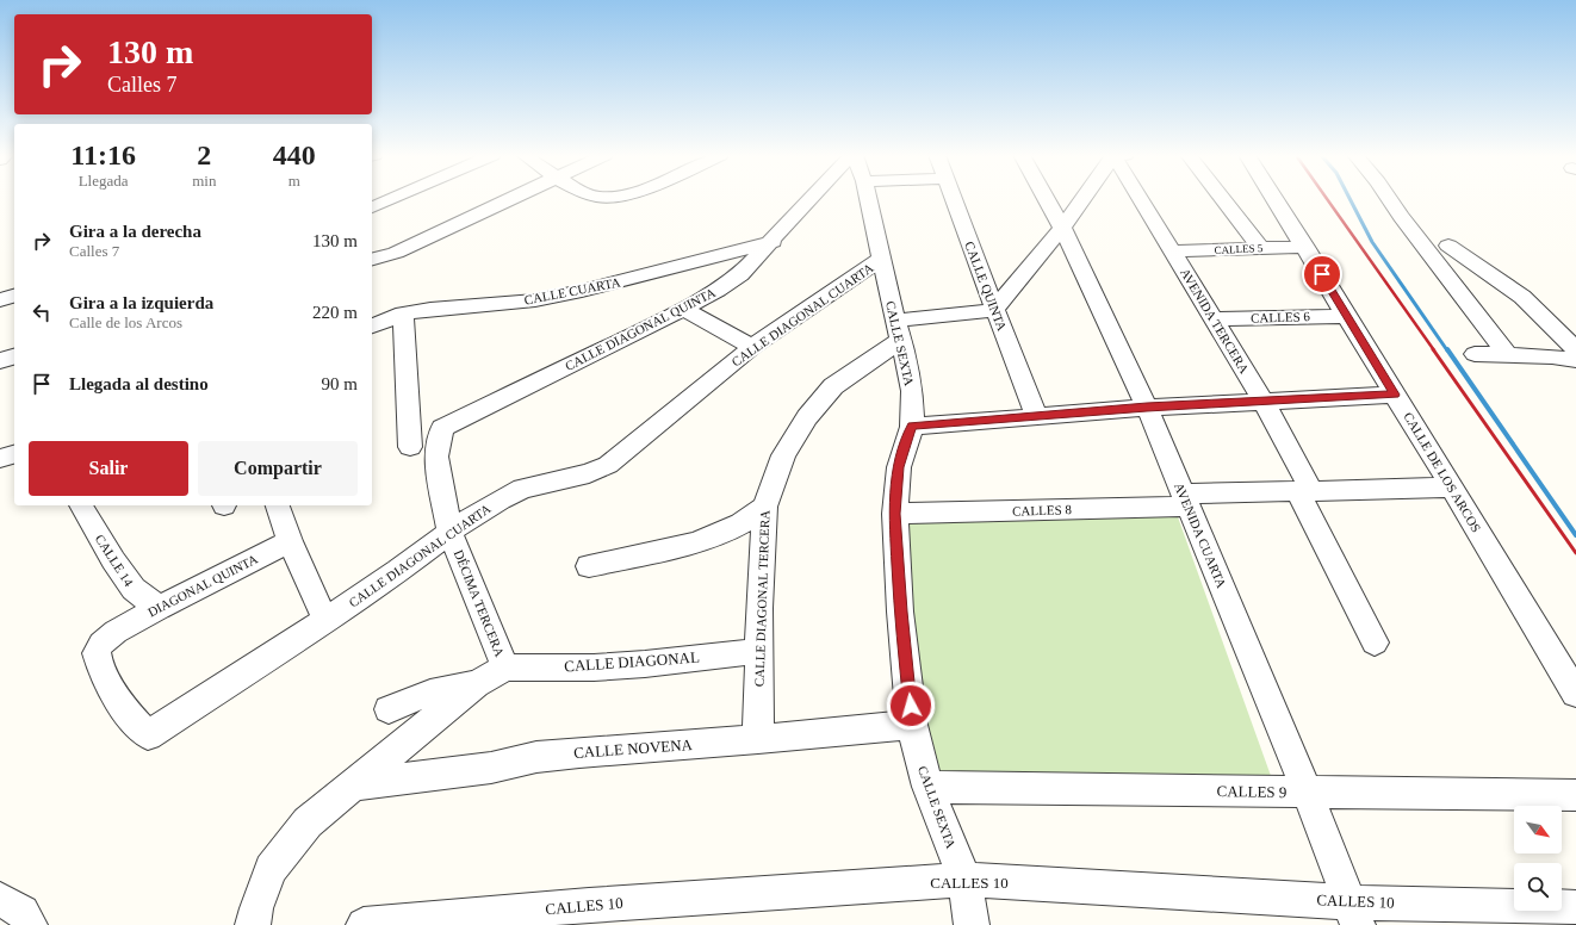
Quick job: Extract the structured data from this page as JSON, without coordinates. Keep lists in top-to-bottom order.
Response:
{
  "streets": {
    "street": [
      "CALLES 5",
      "CALLE QUINTA",
      "CALLE CUARTA",
      "CALLE DIAGONAL CUARTA",
      "CALLES 6",
      "AVENIDA TERCERA",
      "CALLE DIAGONAL QUINTA",
      "CALLE SEXTA",
      "CALLE DE LOS ARCOS",
      "CALLES 8",
      "AVENIDA CUARTA",
      "CALLE 14",
      "DIAGONAL QUINTA",
      "CALLE DIAGONAL TERCERA",
      "DÉCIMA TERCERA",
      "CALLE DIAGONAL",
      "CALLE NOVENA",
      "CALLES 9",
      "CALLES 10"
    ]
  },
  "crossings": [
    ["CALLES 5", "AVENIDA TERCERA"],
    ["CALLES 5", "CALLE DE LOS ARCOS"],
    ["CALLE CUARTA", "CALLE DIAGONAL QUINTA"],
    ["CALLE DIAGONAL CUARTA", "CALLE SEXTA"],
    ["CALLE DIAGONAL CUARTA", "DIAGONAL QUINTA"],
    ["CALLE DIAGONAL CUARTA", "DÉCIMA TERCERA"],
    ["CALLES 6", "AVENIDA TERCERA"],
    ["CALLES 6", "CALLE DE LOS ARCOS"],
    ["AVENIDA TERCERA", "CALLES 8"],
    ["CALLE DIAGONAL QUINTA", "DÉCIMA TERCERA"],
    ["CALLE SEXTA", "CALLES 8"],
    ["CALLE SEXTA", "CALLE DIAGONAL TERCERA"],
    ["CALLE SEXTA", "CALLE NOVENA"],
    ["CALLE SEXTA", "CALLES 9"],
    ["CALLE SEXTA", "CALLES 10"],
    ["CALLE DE LOS ARCOS", "CALLES 8"],
    ["CALLES 8", "AVENIDA CUARTA"],
    ["AVENIDA CUARTA", "CALLES 9"],
    ["AVENIDA CUARTA", "CALLES 10"],
    ["CALLE 14", "DIAGONAL QUINTA"],
    ["CALLE DIAGONAL TERCERA", "CALLE DIAGONAL"],
    ["CALLE DIAGONAL TERCERA", "CALLE NOVENA"],
    ["DÉCIMA TERCERA", "CALLE DIAGONAL"]
  ],
  "north": "bottom right",
  "page": {
    "turn": ["130 m", "Calles 7"],
    "eta": [
      "11:16",
      "Llegada",
      "2",
      "min",
      "440",
      "m"
    ],
    "list": [
      {
        "name": "Gira a la derecha",
        "note": "Calles 7",
        "value": "130 m"
      },
      {
        "name": "Gira a la izquierda",
        "note": "Calle de los Arcos",
        "value": "220 m"
      },
      {
        "name": "Llegada al destino",
        "value": "90 m"
      }
    ],
    "buttons": ["Salir", "Compartir"]
  }
}
